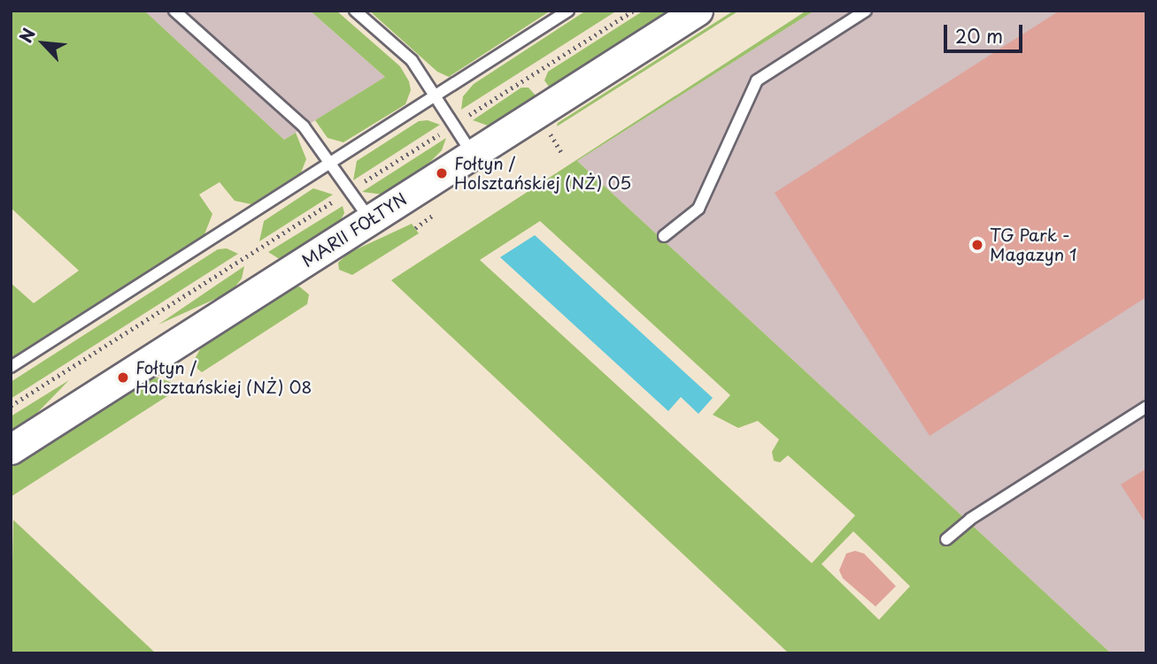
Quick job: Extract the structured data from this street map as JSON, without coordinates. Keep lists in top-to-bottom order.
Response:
{
  "streets": {
    "street": ["MARII FOŁTYN"]
  },
  "places": ["Fołtyn / Holsztańskiej (NŻ) 05", "TG Park - Magazyn 1", "Fołtyn / Holsztańskiej (NŻ) 08"],
  "scale_bar": "20 m",
  "north": "top left"
}
